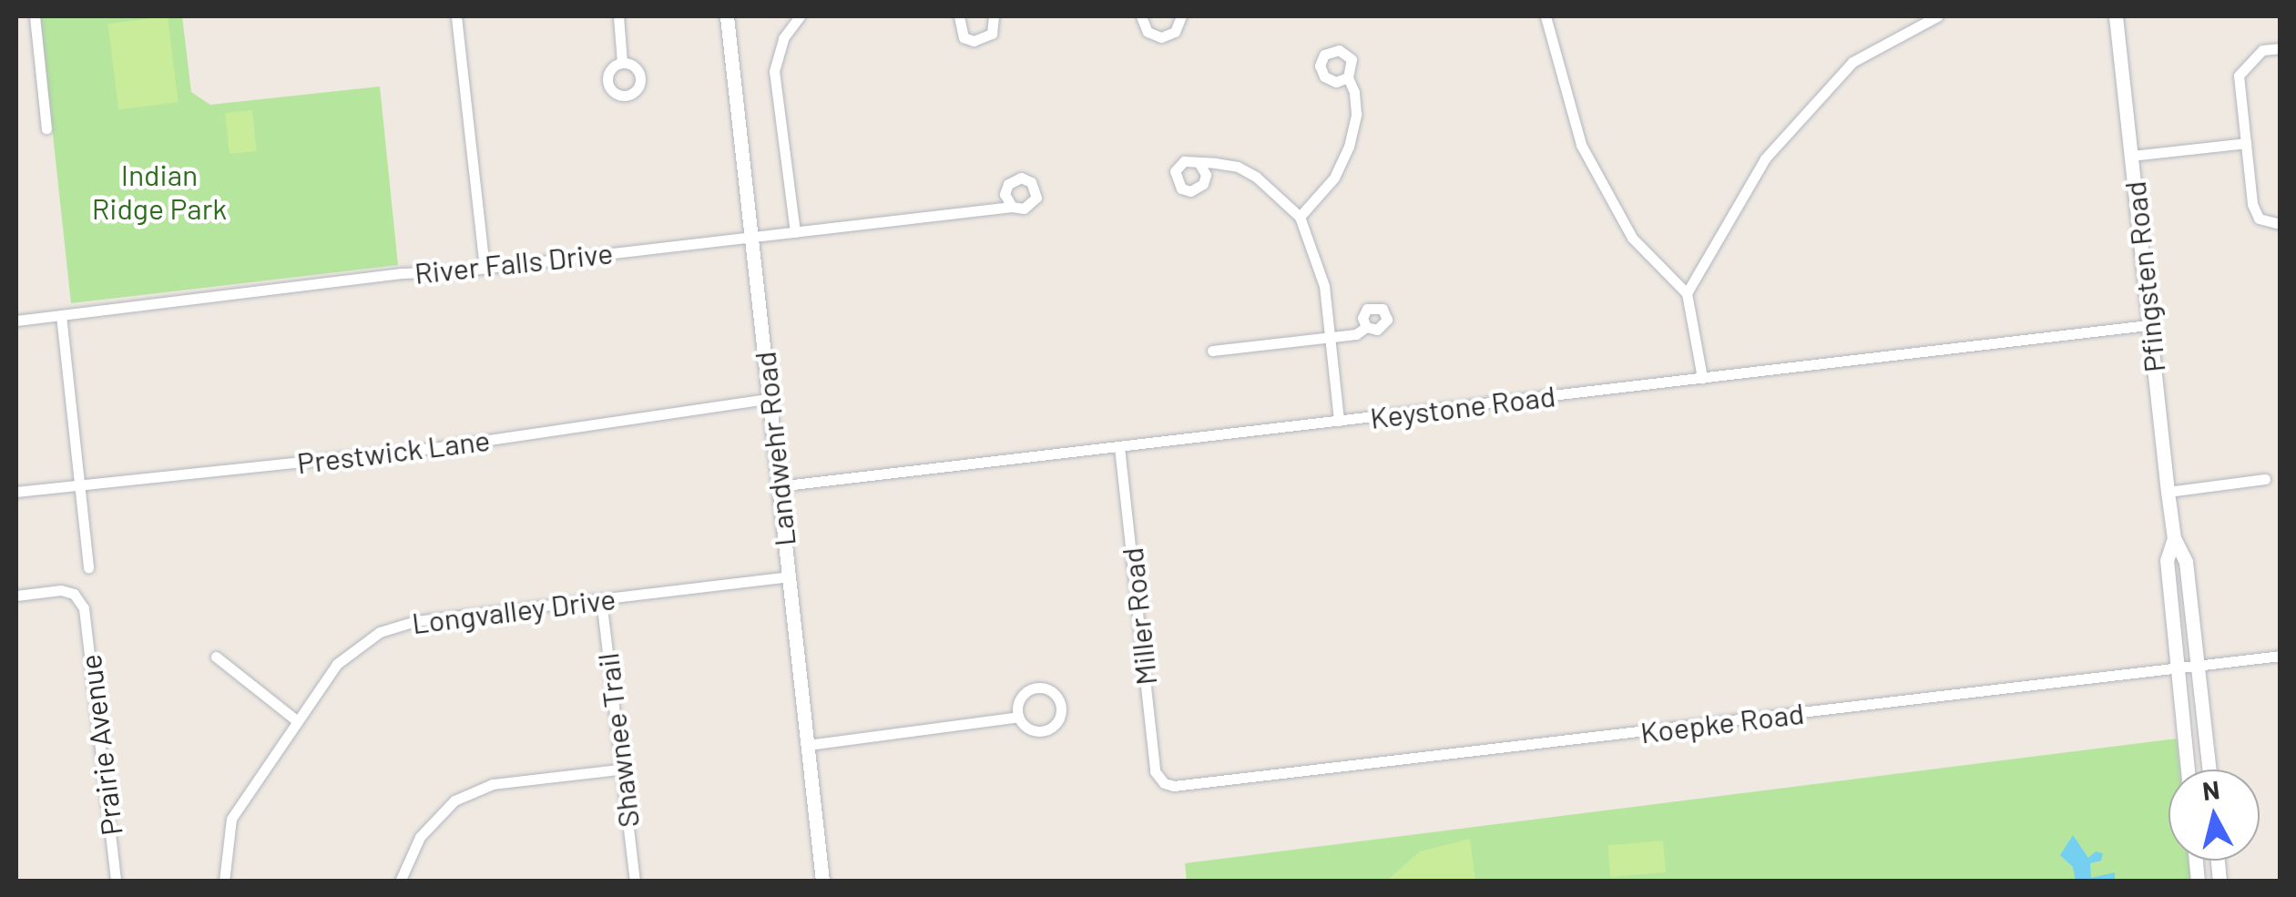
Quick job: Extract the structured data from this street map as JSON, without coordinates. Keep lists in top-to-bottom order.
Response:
{
  "streets": {
    "main road": ["Pfingsten Road", "Landwehr Road"],
    "street": [
      "River Falls Drive",
      "Keystone Road",
      "Prestwick Lane",
      "Longvalley Drive",
      "Miller Road",
      "Koepke Road",
      "Shawnee Trail",
      "Prairie Avenue"
    ]
  },
  "crossings": [
    ["River Falls Drive", "Landwehr Road"],
    ["Pfingsten Road", "Keystone Road"],
    ["Pfingsten Road", "Koepke Road"],
    ["Keystone Road", "Landwehr Road"],
    ["Keystone Road", "Miller Road"],
    ["Landwehr Road", "Prestwick Lane"],
    ["Landwehr Road", "Longvalley Drive"],
    ["Longvalley Drive", "Shawnee Trail"],
    ["Miller Road", "Koepke Road"]
  ],
  "parks": ["Indian Ridge Park"],
  "north": "top"
}
